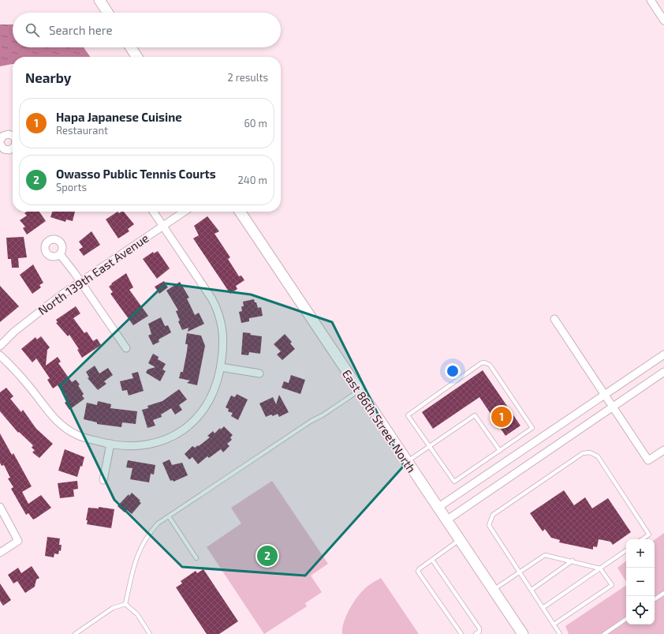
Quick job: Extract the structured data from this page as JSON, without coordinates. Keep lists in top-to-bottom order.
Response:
{
  "streets": {
    "main road": ["East 86th Street North"],
    "street": ["North 139th East Avenue"]
  },
  "page": {
    "search": "Search here",
    "heading": ["Nearby", "2 results"],
    "list": [
      {
        "mark": "1",
        "name": "Hapa Japanese Cuisine",
        "note": "Restaurant",
        "value": "60 m"
      },
      {
        "mark": "2",
        "name": "Owasso Public Tennis Courts",
        "note": "Sports",
        "value": "240 m"
      }
    ],
    "pins": ["1", "2"],
    "map_buttons": ["+", "−"]
  }
}
